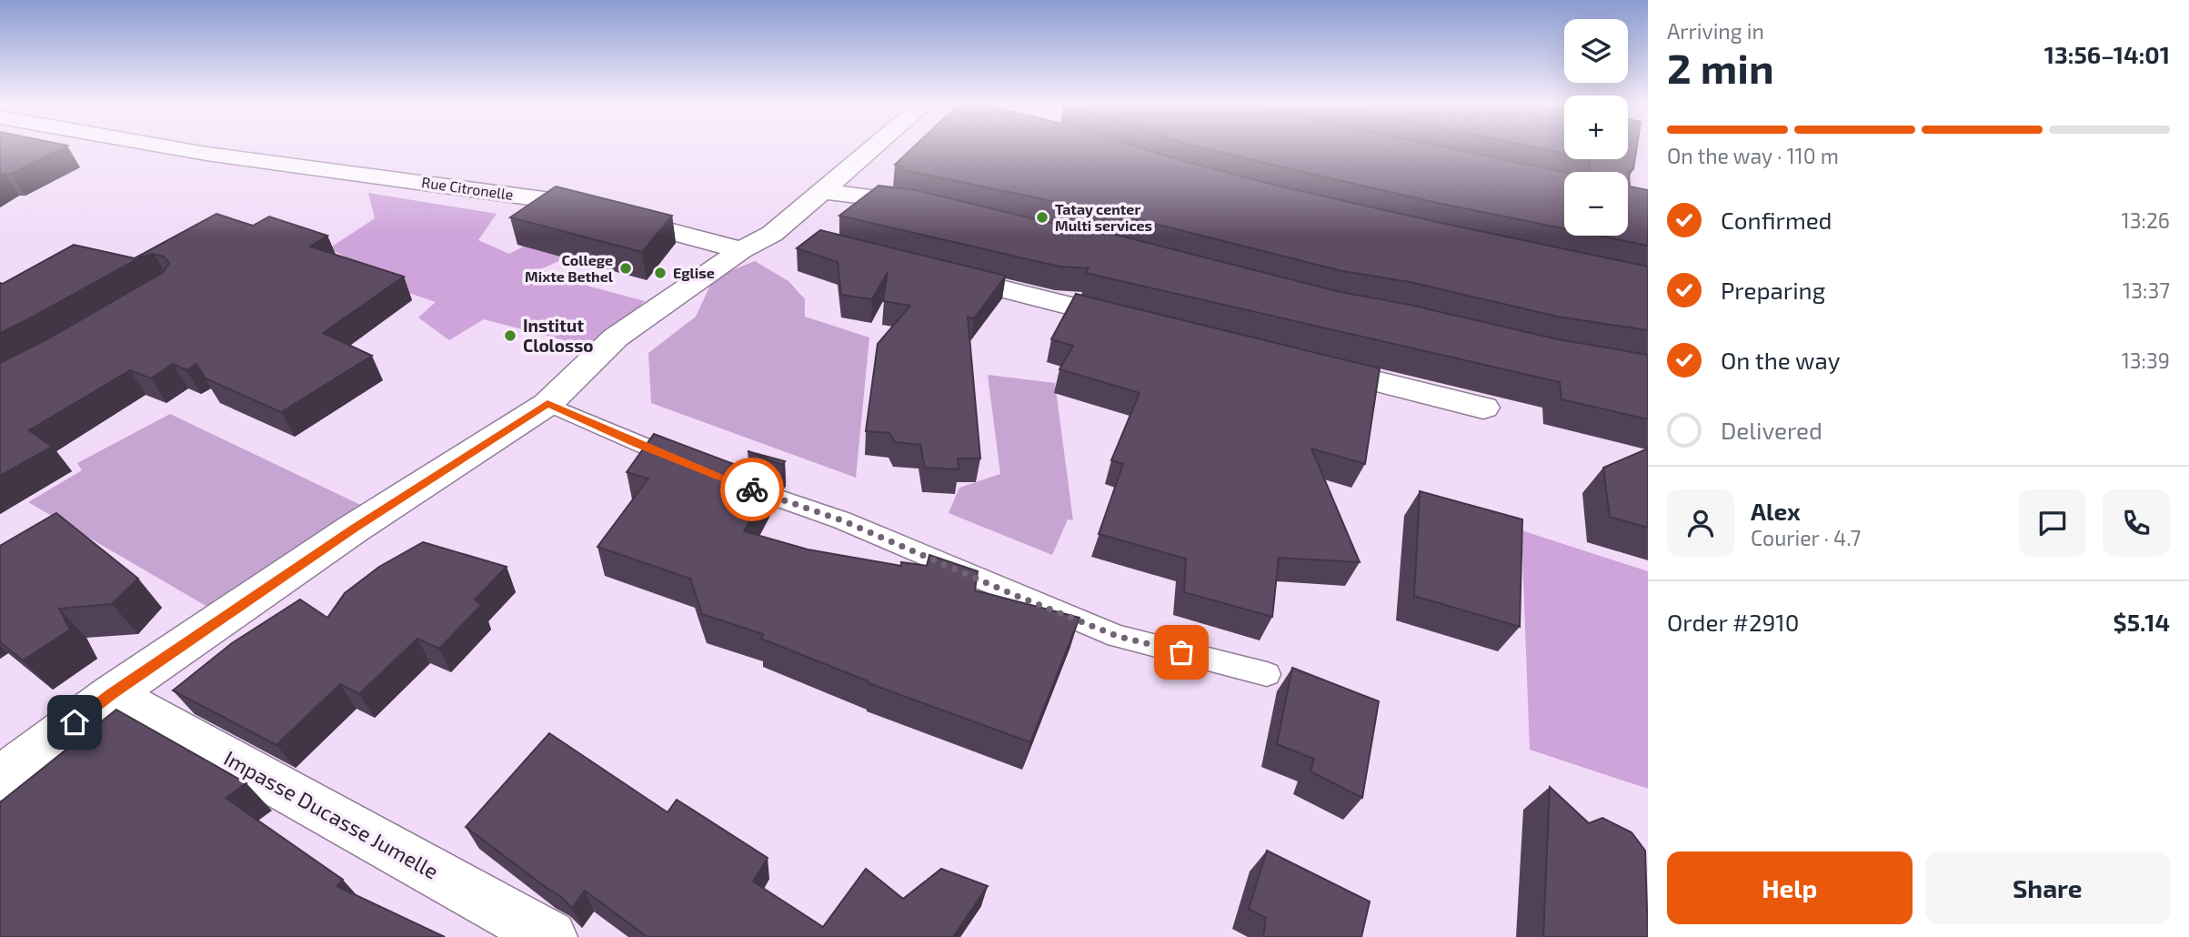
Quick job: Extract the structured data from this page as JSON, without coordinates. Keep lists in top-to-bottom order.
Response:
{
  "streets": {
    "street": ["Rue Citronelle", "Impasse Ducasse Jumelle"]
  },
  "places": [
    "Tatay center Multi services",
    "College Mixte Bethel",
    "Eglise",
    "Institut Clolosso"
  ],
  "page": {
    "heading": ["2 min", "Arriving in", "13:56–14:01"],
    "panel": [
      "Alex",
      "Courier · 4.7",
      "Order #2910",
      "$5.14"
    ],
    "map_buttons": ["+", "−"],
    "bar": "On the way · 110 m",
    "list": [
      ["Confirmed", "13:26"],
      ["Preparing", "13:37"],
      ["On the way", "13:39"],
      "Delivered"
    ],
    "buttons": ["Help", "Share"]
  }
}
